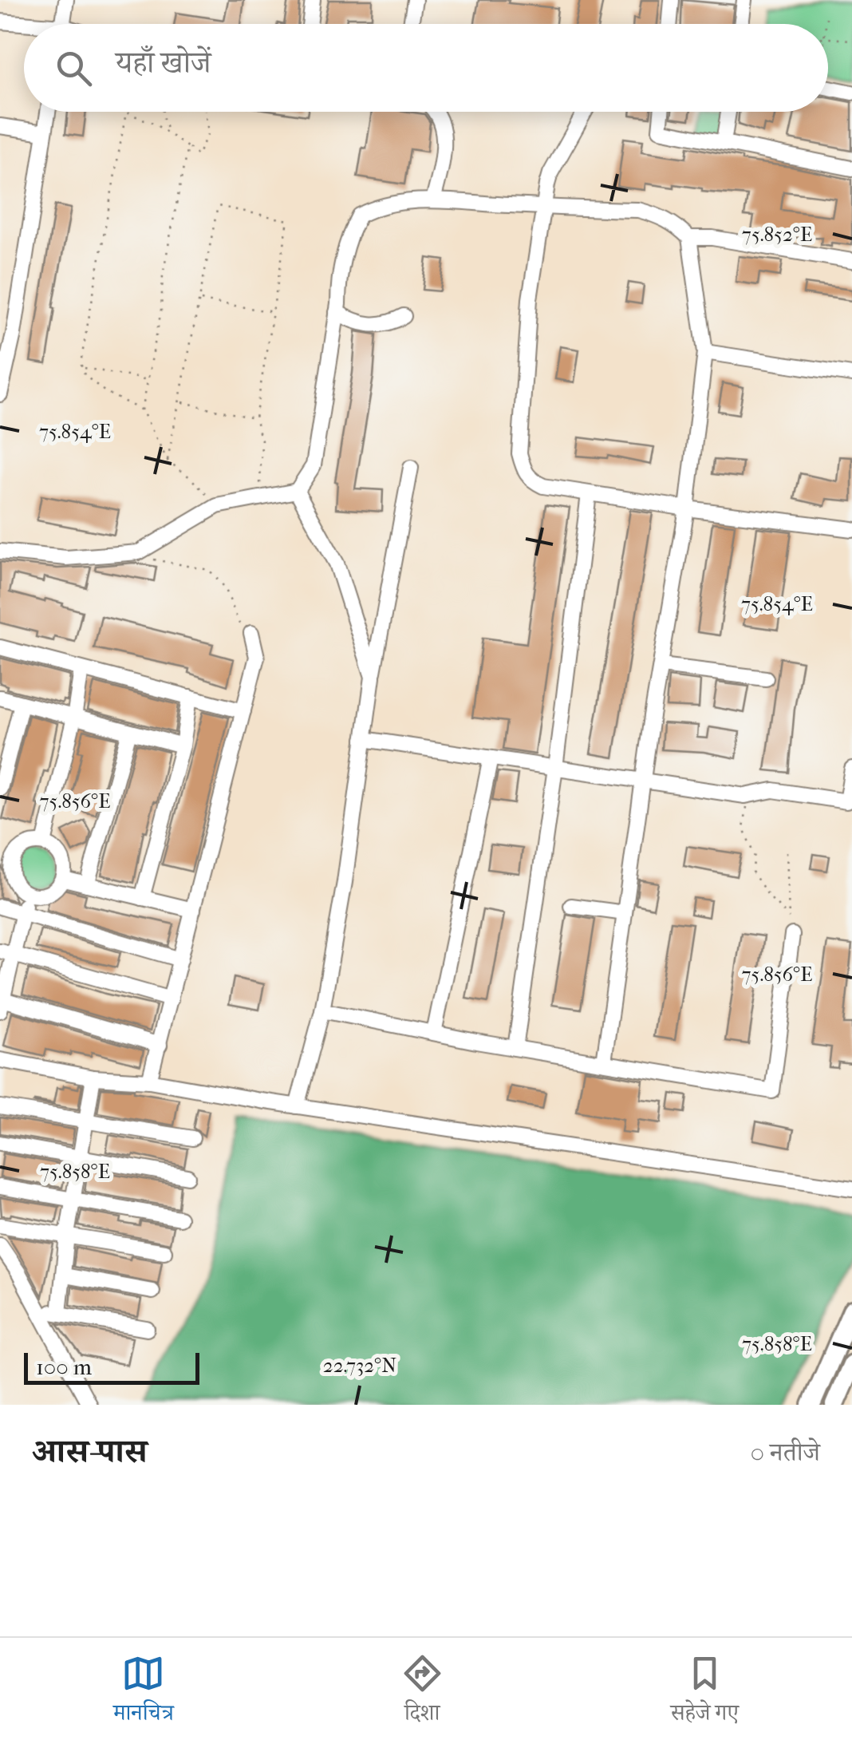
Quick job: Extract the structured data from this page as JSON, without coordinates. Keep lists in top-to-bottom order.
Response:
{
  "scale_bar": "100 m",
  "page": {
    "search": "यहाँ खोजें",
    "scale": "100 m",
    "heading": ["आस-पास", "0 नतीजे"],
    "nav": ["मानचित्र", "दिशा", "सहेजे गए"]
  },
  "coordinates": [
    "75.852°E",
    "75.854°E",
    "75.856°E",
    "75.858°E",
    "22.732°N"
  ]
}
